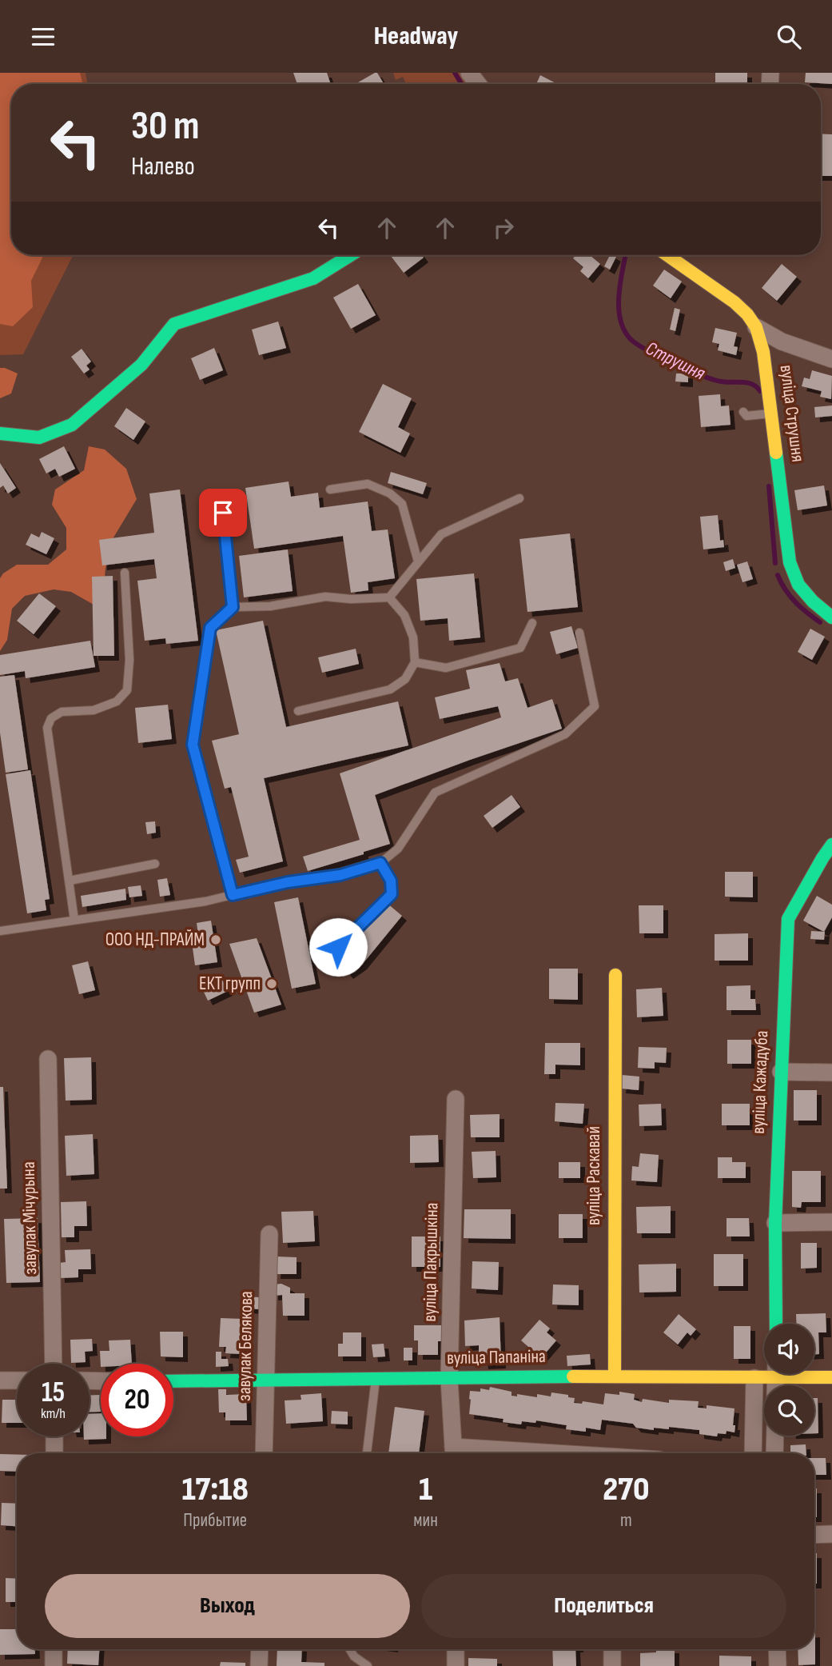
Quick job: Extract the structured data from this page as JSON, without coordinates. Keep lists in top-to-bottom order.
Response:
{
  "streets": {
    "street": [
      "вуліца Струшня",
      "вуліца Кажадуба",
      "вуліца Раскавай",
      "завулак Мічурына",
      "вуліца Пакрышкіна",
      "завулак Белякова",
      "вуліца Папаніна"
    ]
  },
  "crossings": [
    ["вуліца Раскавай", "вуліца Папаніна"],
    ["вуліца Пакрышкіна", "вуліца Папаніна"],
    ["завулак Белякова", "вуліца Папаніна"]
  ],
  "water": ["Струшня"],
  "places": ["ООО НД-ПРАЙМ", "ЕКТ групп"],
  "page": {
    "header": "Headway",
    "turn": ["30 m", "Налево"],
    "speed": "15 km/h",
    "limit": "20",
    "eta": [
      "17:18",
      "Прибытие",
      "1",
      "мин",
      "270",
      "m"
    ],
    "buttons": ["Выход", "Поделиться"]
  }
}
